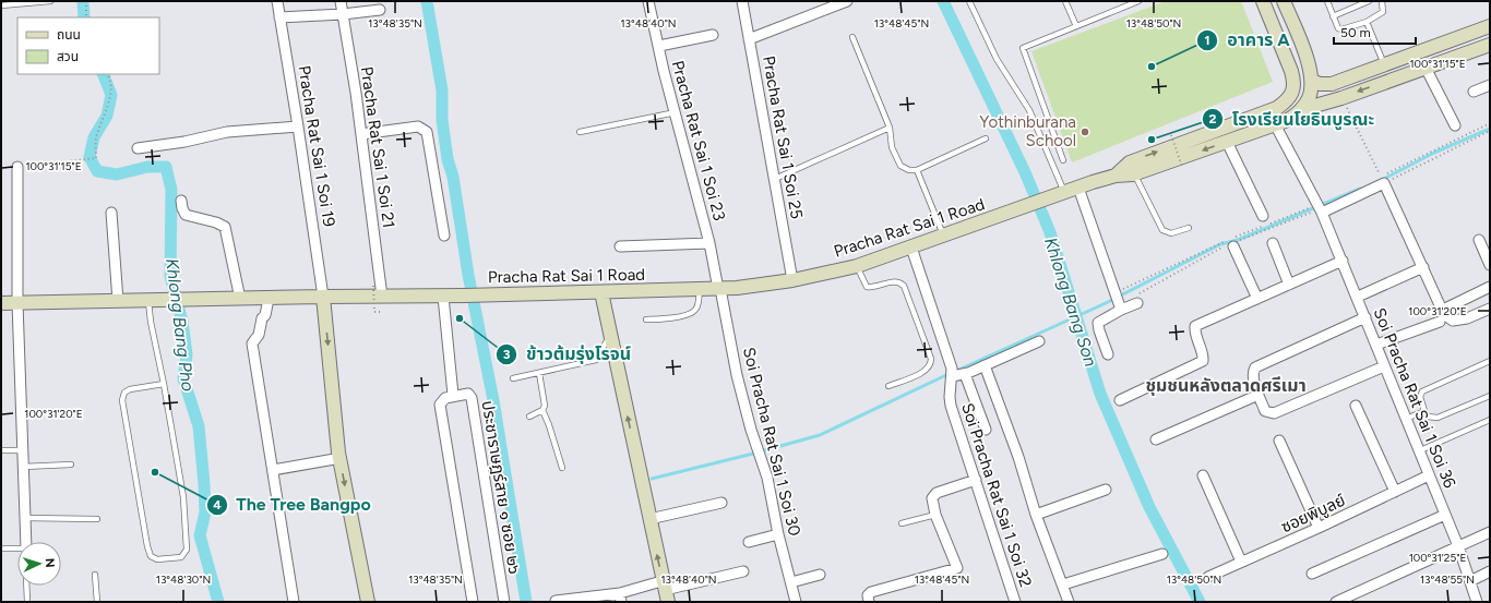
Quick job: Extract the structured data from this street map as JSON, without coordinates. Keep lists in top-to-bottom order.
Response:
{
  "streets": {
    "main road": ["Pracha Rat Sai 1 Road"],
    "street": [
      "Pracha Rat Sai 1 Soi 25",
      "Pracha Rat Sai 1 Soi 23",
      "Pracha Rat Sai 1 Soi 19",
      "Pracha Rat Sai 1 Soi 21",
      "Soi Pracha Rat Sai 1 Soi 36",
      "Soi Pracha Rat Sai 1 Soi 30",
      "ประชาราษฎร์สาย ๑ ซอย ๒๖",
      "Soi Pracha Rat Sai 1 Soi 32",
      "ซอยพิบูลย์"
    ]
  },
  "crossings": [
    ["Pracha Rat Sai 1 Soi 25", "Pracha Rat Sai 1 Road"],
    ["Pracha Rat Sai 1 Soi 23", "Pracha Rat Sai 1 Road"],
    ["Pracha Rat Sai 1 Soi 23", "Soi Pracha Rat Sai 1 Soi 30"],
    ["Pracha Rat Sai 1 Soi 19", "Pracha Rat Sai 1 Road"],
    ["Pracha Rat Sai 1 Soi 21", "Pracha Rat Sai 1 Road"],
    ["Pracha Rat Sai 1 Road", "Soi Pracha Rat Sai 1 Soi 36"],
    ["Pracha Rat Sai 1 Road", "Soi Pracha Rat Sai 1 Soi 30"],
    ["Pracha Rat Sai 1 Road", "Soi Pracha Rat Sai 1 Soi 32"],
    ["Soi Pracha Rat Sai 1 Soi 36", "ซอยพิบูลย์"]
  ],
  "districts": ["ชุมชนหลังตลาดศรีเมา"],
  "water": ["Khlong Bang Son", "Khlong Bang Pho"],
  "places": [
    "อาคาร A",
    "Yothinburana School",
    "โรงเรียนโยธินบูรณะ",
    "ข้าวต้มรุ่งโรจน์",
    "The Tree Bangpo"
  ],
  "legend": ["ถนน", "สวน"],
  "scale_bar": "50 m",
  "north": "right",
  "coordinates": [
    "13°48'35\"N",
    "13°48'40\"N",
    "13°48'45\"N",
    "13°48'50\"N",
    "100°31'15\"E",
    "100°31'20\"E",
    "100°31'25\"E",
    "13°48'30\"N",
    "13°48'55\"N"
  ]
}
